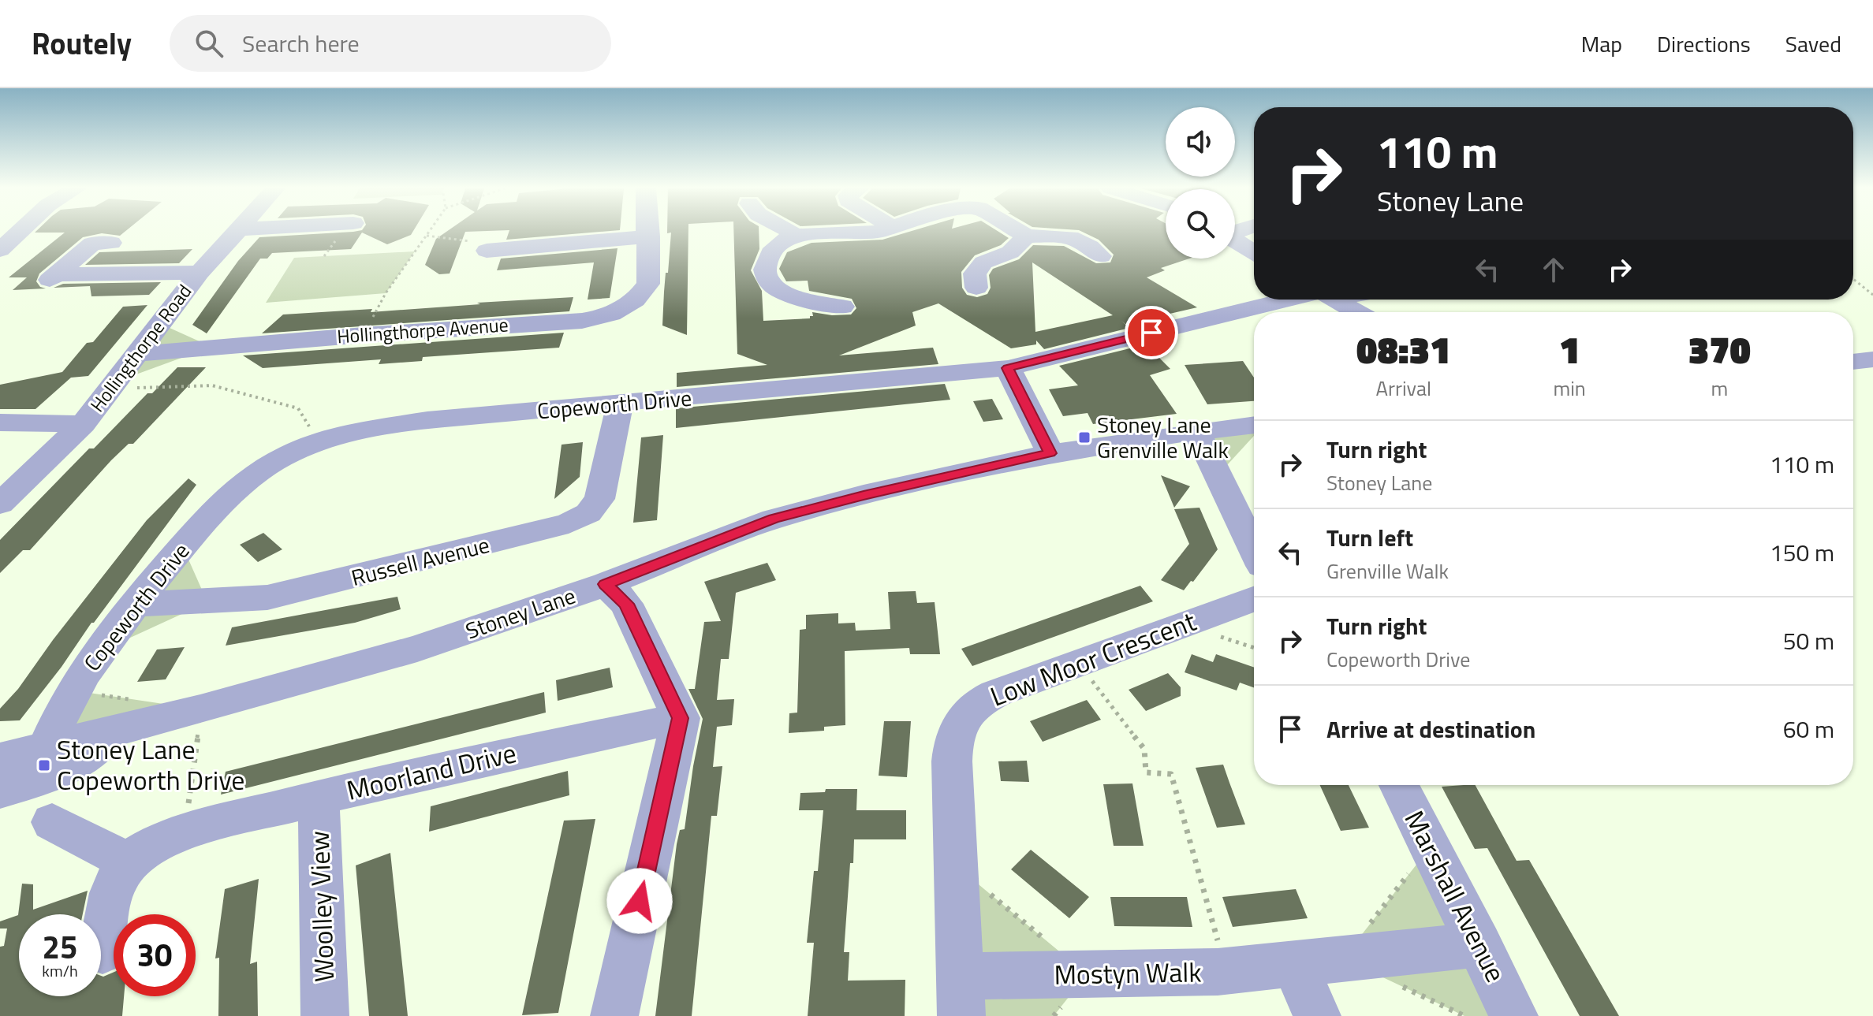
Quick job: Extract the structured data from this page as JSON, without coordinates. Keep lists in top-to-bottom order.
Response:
{
  "streets": {
    "street": [
      "Hollingthorpe Avenue",
      "Hollingthorpe Road",
      "Copeworth Drive",
      "Russell Avenue",
      "Stoney Lane",
      "Low Moor Crescent",
      "Moorland Drive",
      "Marshall Avenue",
      "Woolley View",
      "Mostyn Walk"
    ]
  },
  "crossings": [
    ["Hollingthorpe Avenue", "Hollingthorpe Road"],
    ["Copeworth Drive", "Russell Avenue"],
    ["Copeworth Drive", "Stoney Lane"],
    ["Low Moor Crescent", "Mostyn Walk"],
    ["Moorland Drive", "Woolley View"],
    ["Marshall Avenue", "Mostyn Walk"]
  ],
  "places": {
    "transit": ["Stoney Lane Grenville Walk", "Stoney Lane Copeworth Drive"]
  },
  "page": {
    "header": "Routely",
    "search": "Search here",
    "nav": ["Map", "Directions", "Saved"],
    "turn": ["110 m", "Stoney Lane"],
    "eta": [
      "08:31",
      "Arrival",
      "1",
      "min",
      "370",
      "m"
    ],
    "list": [
      {
        "name": "Turn right",
        "note": "Stoney Lane",
        "value": "110 m"
      },
      {
        "name": "Turn left",
        "note": "Grenville Walk",
        "value": "150 m"
      },
      {
        "name": "Turn right",
        "note": "Copeworth Drive",
        "value": "50 m"
      },
      {
        "name": "Arrive at destination",
        "value": "60 m"
      }
    ],
    "speed": "25 km/h",
    "limit": "30"
  }
}
